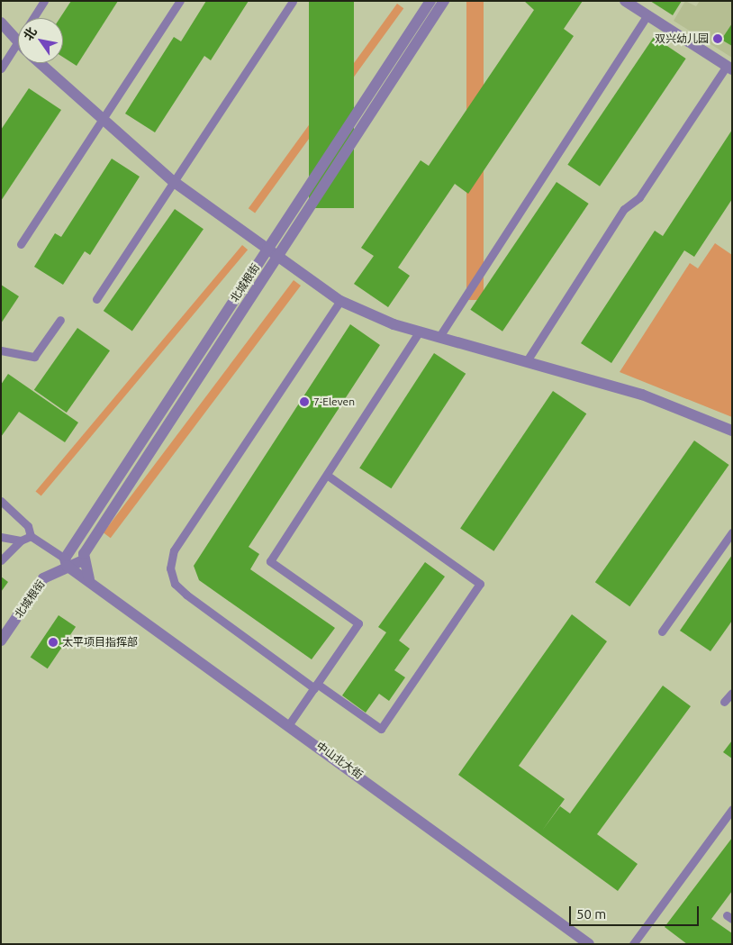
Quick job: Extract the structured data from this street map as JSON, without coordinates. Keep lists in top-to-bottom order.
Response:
{
  "streets": {
    "street": ["北城根街", "中山北大街"]
  },
  "places": ["双兴幼儿园", "7-Eleven", "太平项目指挥部"],
  "scale_bar": "50 m",
  "north": "top left"
}
